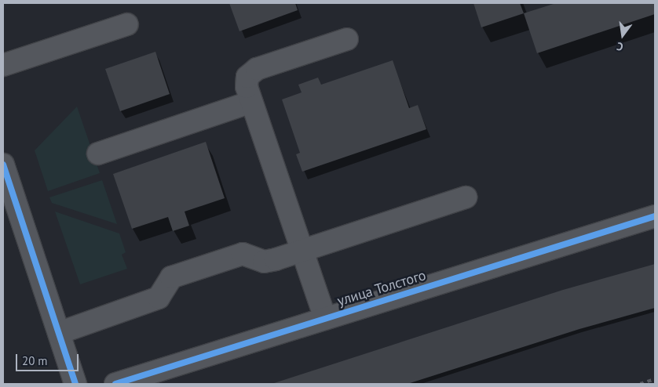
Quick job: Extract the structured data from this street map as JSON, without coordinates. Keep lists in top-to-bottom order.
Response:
{
  "streets": {
    "street": ["улица Толстого"]
  },
  "scale_bar": "20 m",
  "north": "bottom"
}
